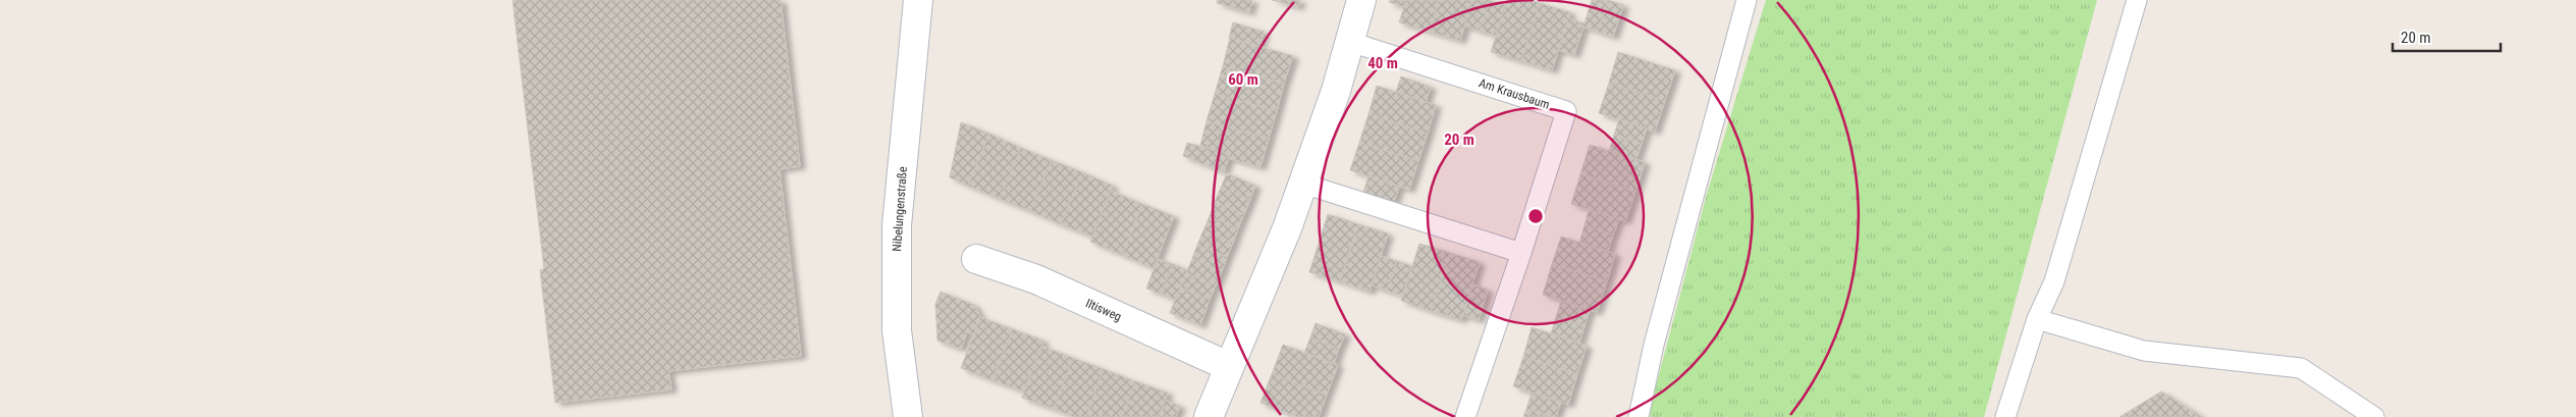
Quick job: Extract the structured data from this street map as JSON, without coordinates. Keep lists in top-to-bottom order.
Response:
{
  "streets": {
    "street": ["Nibelungenstraße", "Iltisweg"],
    "lane": ["Am Krausbaum"]
  },
  "scale_bar": "20 m",
  "rings": ["40 m", "60 m", "20 m"]
}
